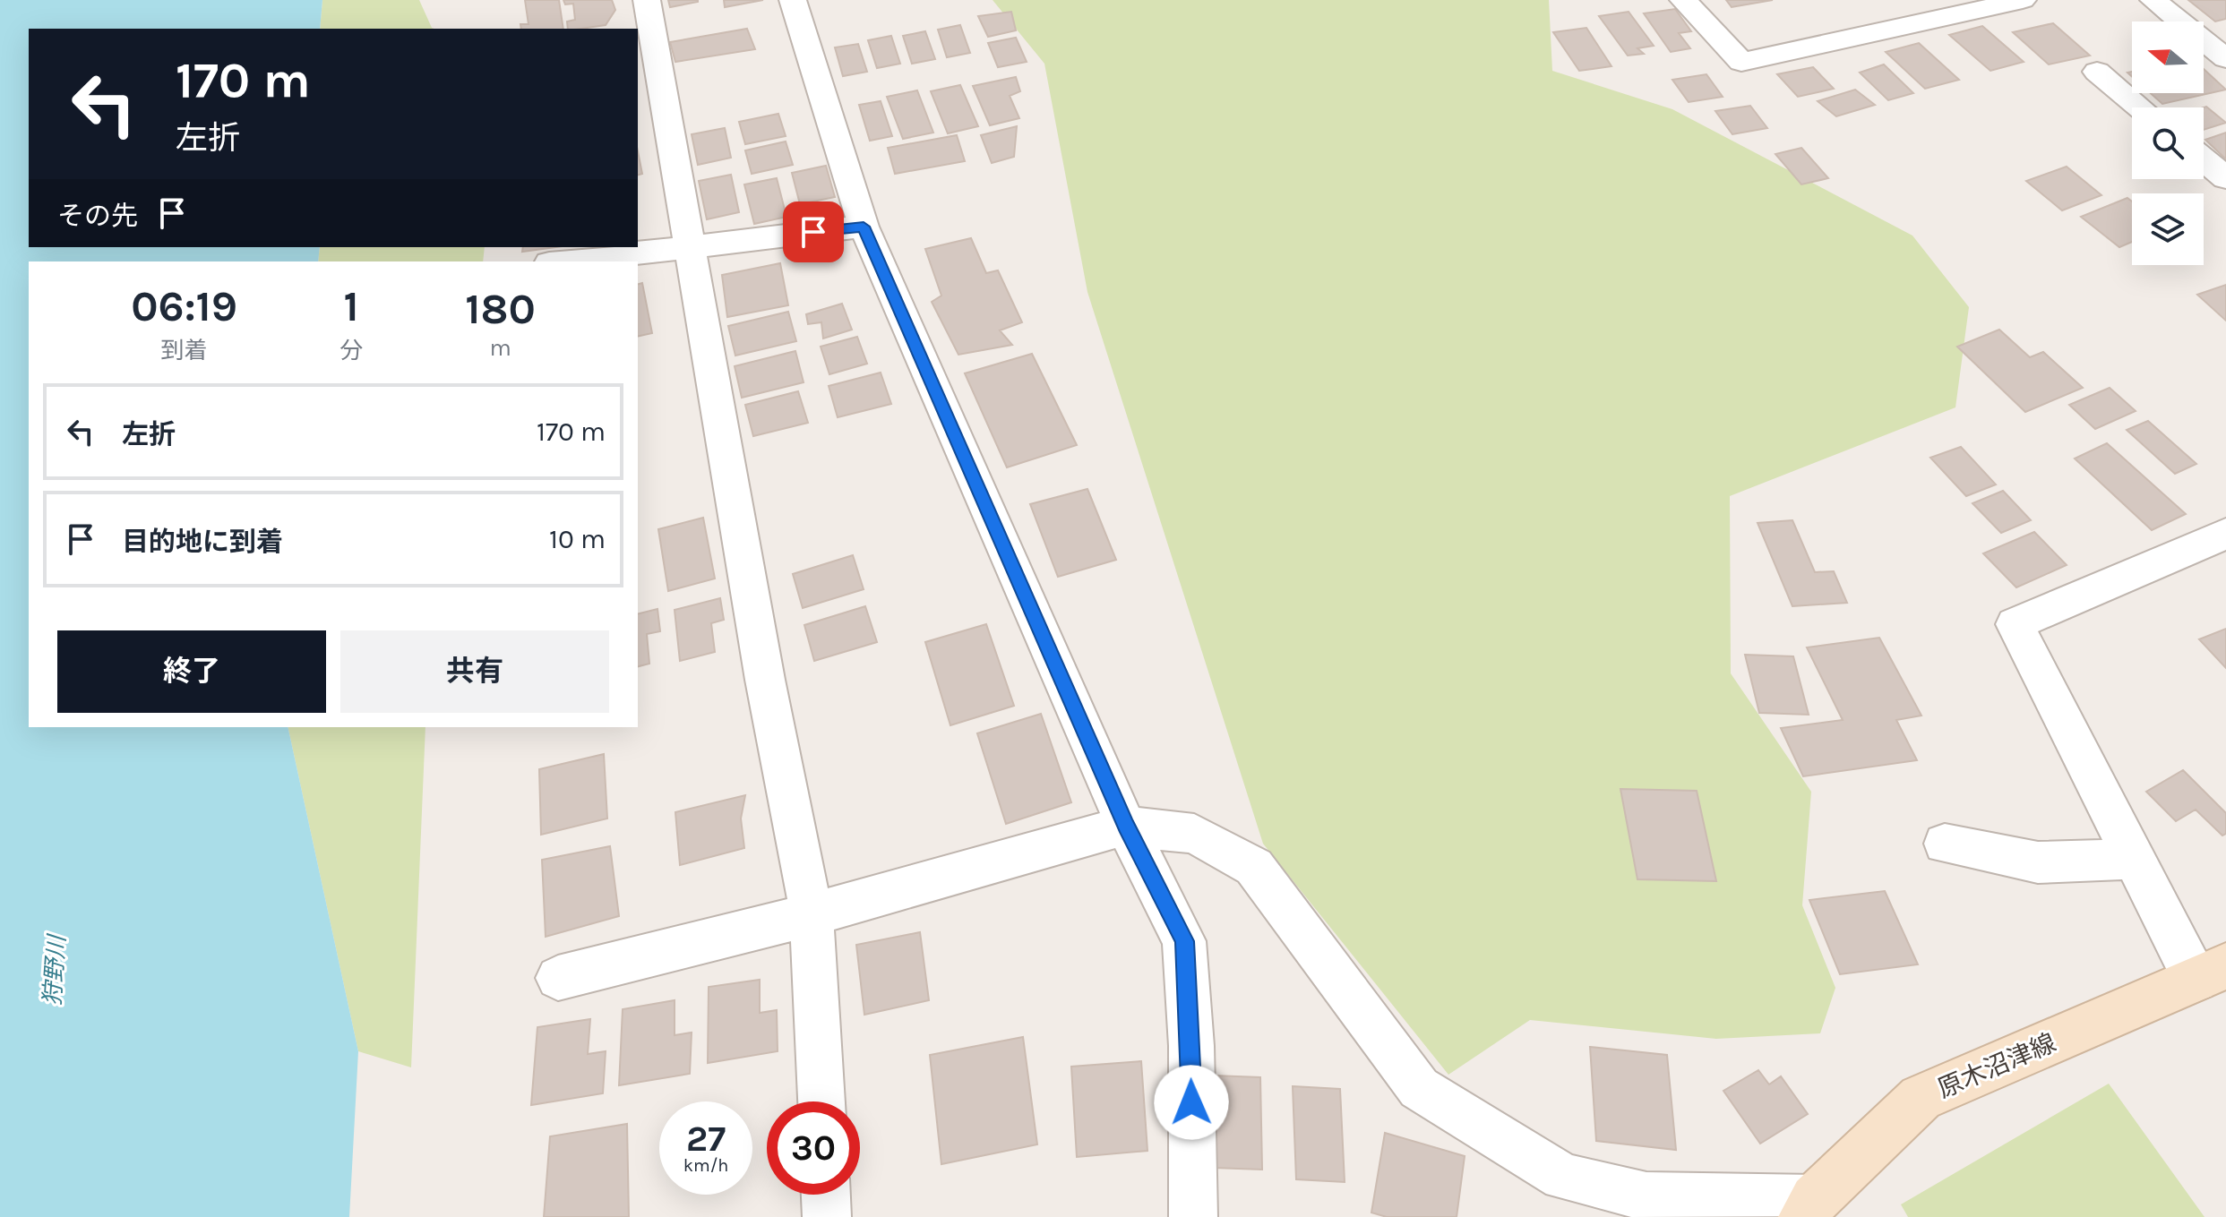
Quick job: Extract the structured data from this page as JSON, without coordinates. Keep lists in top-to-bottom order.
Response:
{
  "streets": {
    "main road": ["原木沼津線"]
  },
  "water": ["狩野川"],
  "north": "left",
  "page": {
    "turn": ["170 m", "左折"],
    "then": "その先",
    "eta": [
      "06:19",
      "到着",
      "1",
      "分",
      "180",
      "m"
    ],
    "list": [
      {
        "name": "左折",
        "value": "170 m"
      },
      {
        "name": "目的地に到着",
        "value": "10 m"
      }
    ],
    "buttons": ["終了", "共有"],
    "speed": "27 km/h",
    "limit": "30"
  }
}
